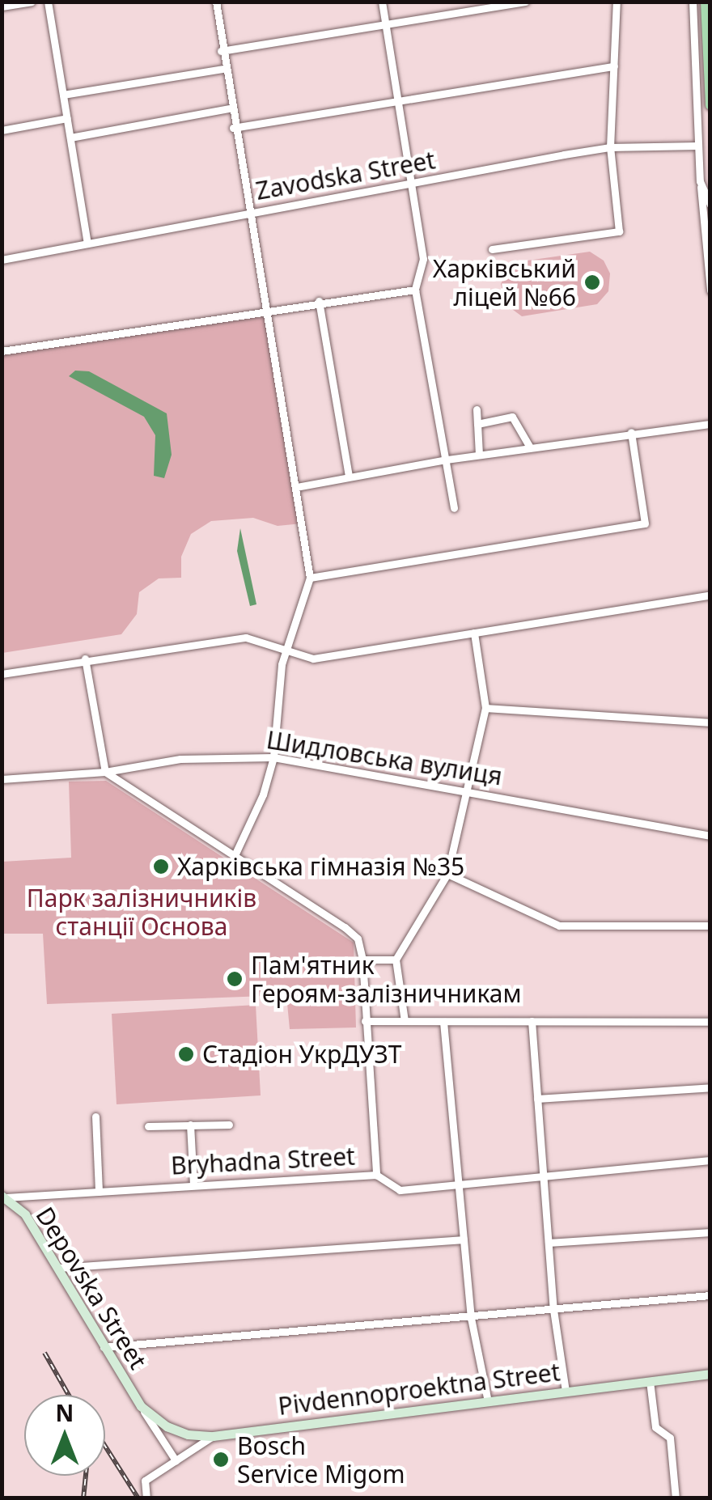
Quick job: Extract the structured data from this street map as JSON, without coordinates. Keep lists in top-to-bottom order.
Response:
{
  "streets": {
    "main road": ["Depovska Street", "Pivdennoproektna Street"],
    "street": ["Zavodska Street", "Шидловська вулиця", "Bryhadna Street"]
  },
  "crossings": [
    ["Bryhadna Street", "Depovska Street"],
    ["Depovska Street", "Pivdennoproektna Street"]
  ],
  "parks": ["Парк залізничників станції Основа"],
  "places": [
    "Харківський ліцей №66",
    "Харківська гімназія №35",
    "Пам'ятник Героям-залізничникам",
    "Стадіон УкрДУЗТ",
    "Bosch Service Migom"
  ],
  "north": "top"
}
